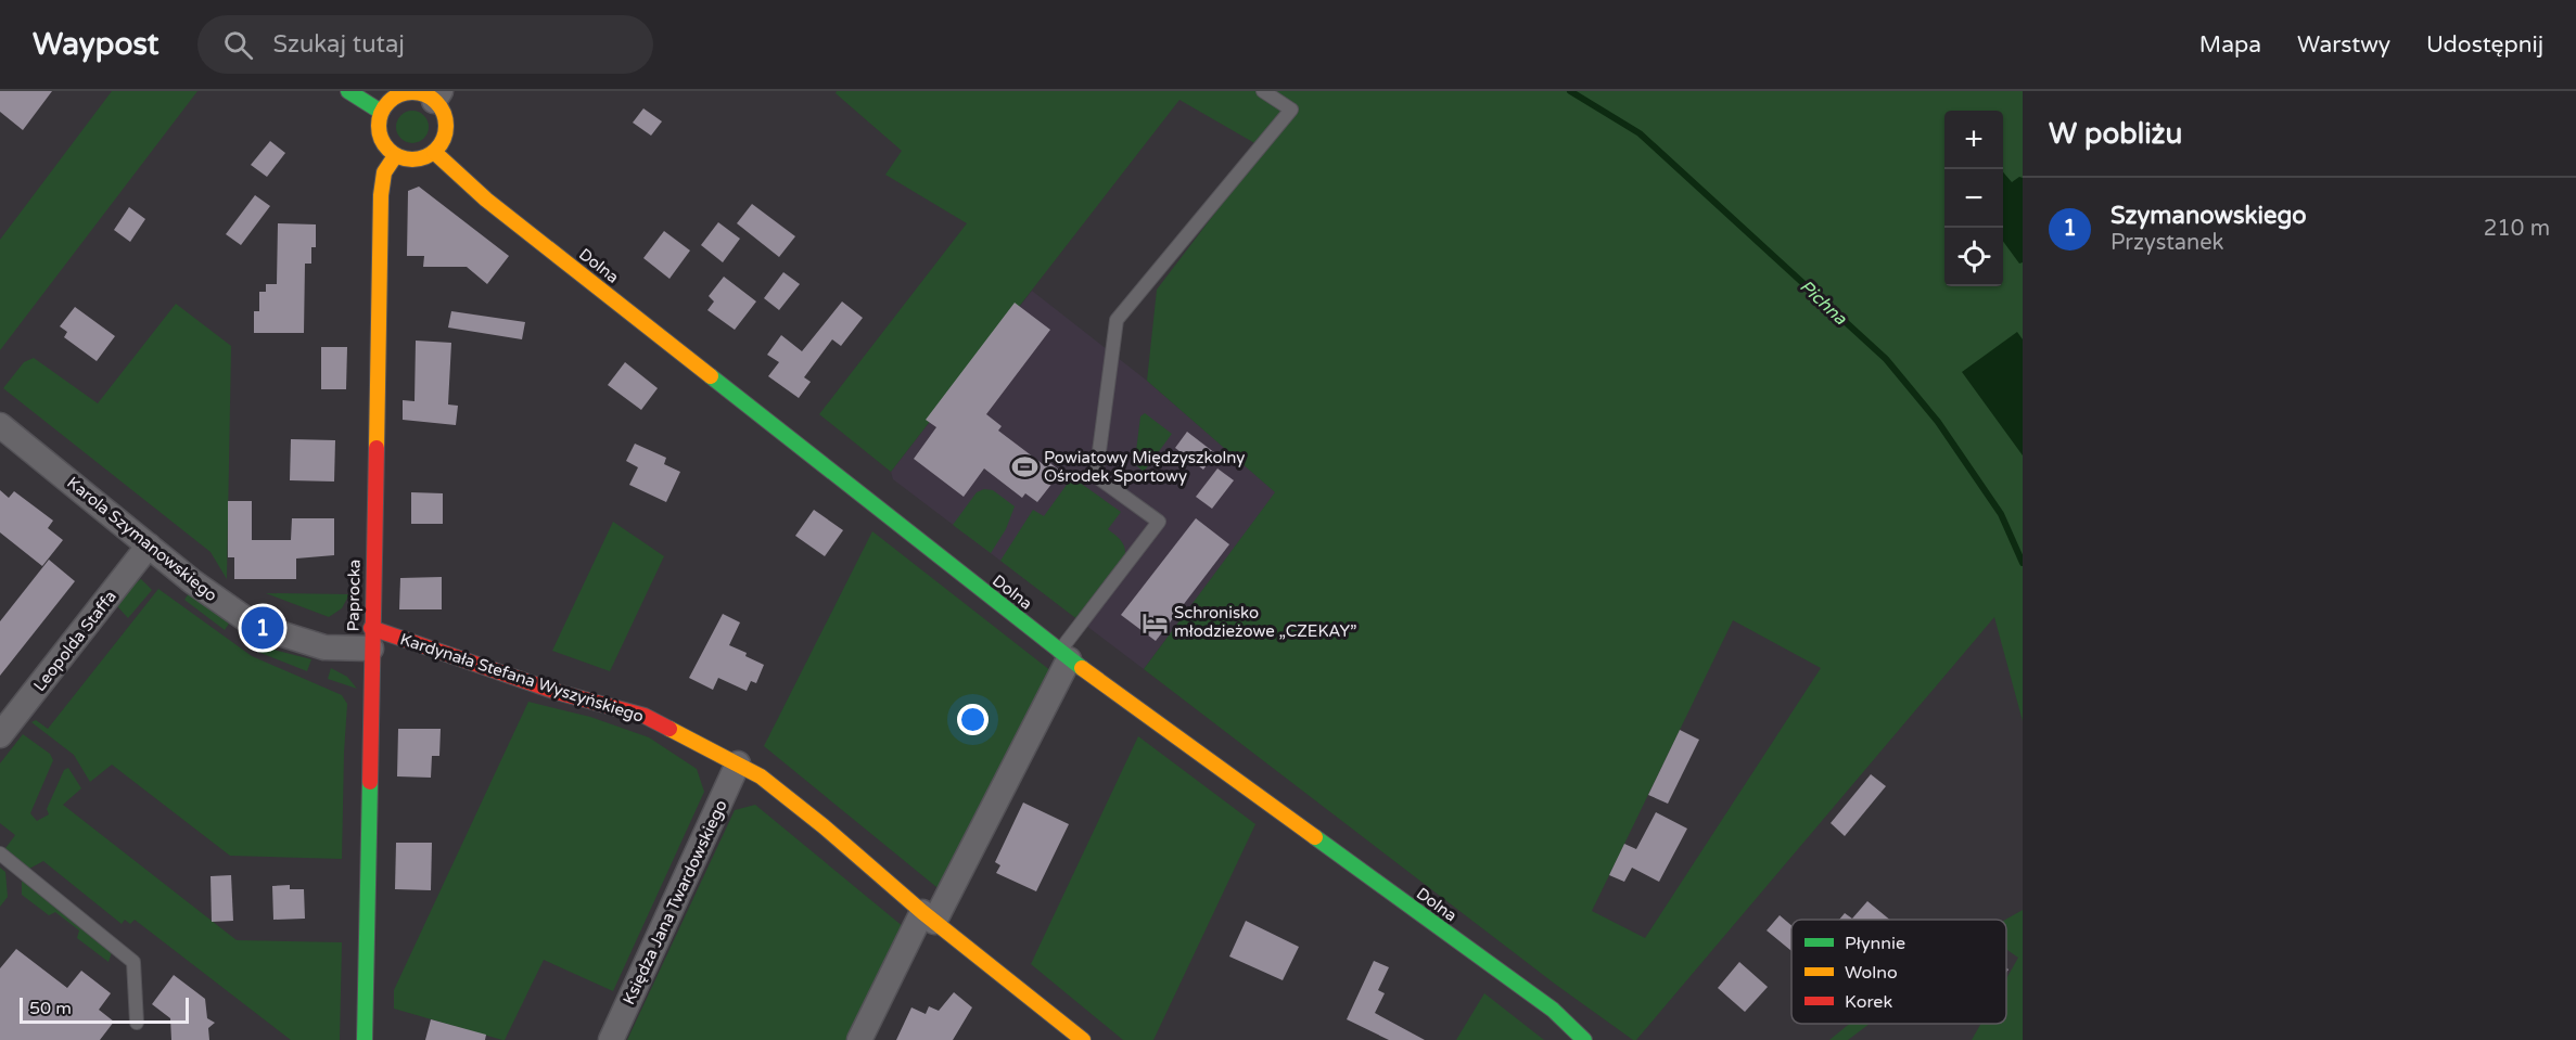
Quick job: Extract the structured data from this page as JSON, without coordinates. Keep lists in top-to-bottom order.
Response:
{
  "streets": {
    "street": [
      "Dolna",
      "Karola Szymanowskiego",
      "Paprocka",
      "Leopolda Staffa",
      "Kardynała Stefana Wyszyńskiego",
      "Księdza Jana Twardowskiego"
    ]
  },
  "crossings": [
    ["Dolna", "Paprocka"],
    ["Karola Szymanowskiego", "Paprocka"],
    ["Karola Szymanowskiego", "Leopolda Staffa"],
    ["Karola Szymanowskiego", "Kardynała Stefana Wyszyńskiego"],
    ["Paprocka", "Kardynała Stefana Wyszyńskiego"],
    ["Kardynała Stefana Wyszyńskiego", "Księdza Jana Twardowskiego"]
  ],
  "water": ["Pichna"],
  "places": {
    "sports": ["Powiatowy Międzyszkolny Ośrodek Sportowy"],
    "hotel": ["Schronisko młodzieżowe „CZEKAY”"]
  },
  "legend": ["Płynnie", "Wolno", "Korek"],
  "scale_bar": "50 m",
  "page": {
    "header": "Waypost",
    "search": "Szukaj tutaj",
    "nav": ["Mapa", "Warstwy", "Udostępnij"],
    "heading": "W pobliżu",
    "map_buttons": ["+", "−"],
    "list": [
      {
        "mark": "1",
        "name": "Szymanowskiego",
        "note": "Przystanek",
        "value": "210 m"
      }
    ],
    "pins": "1",
    "scale": "50 m"
  }
}
